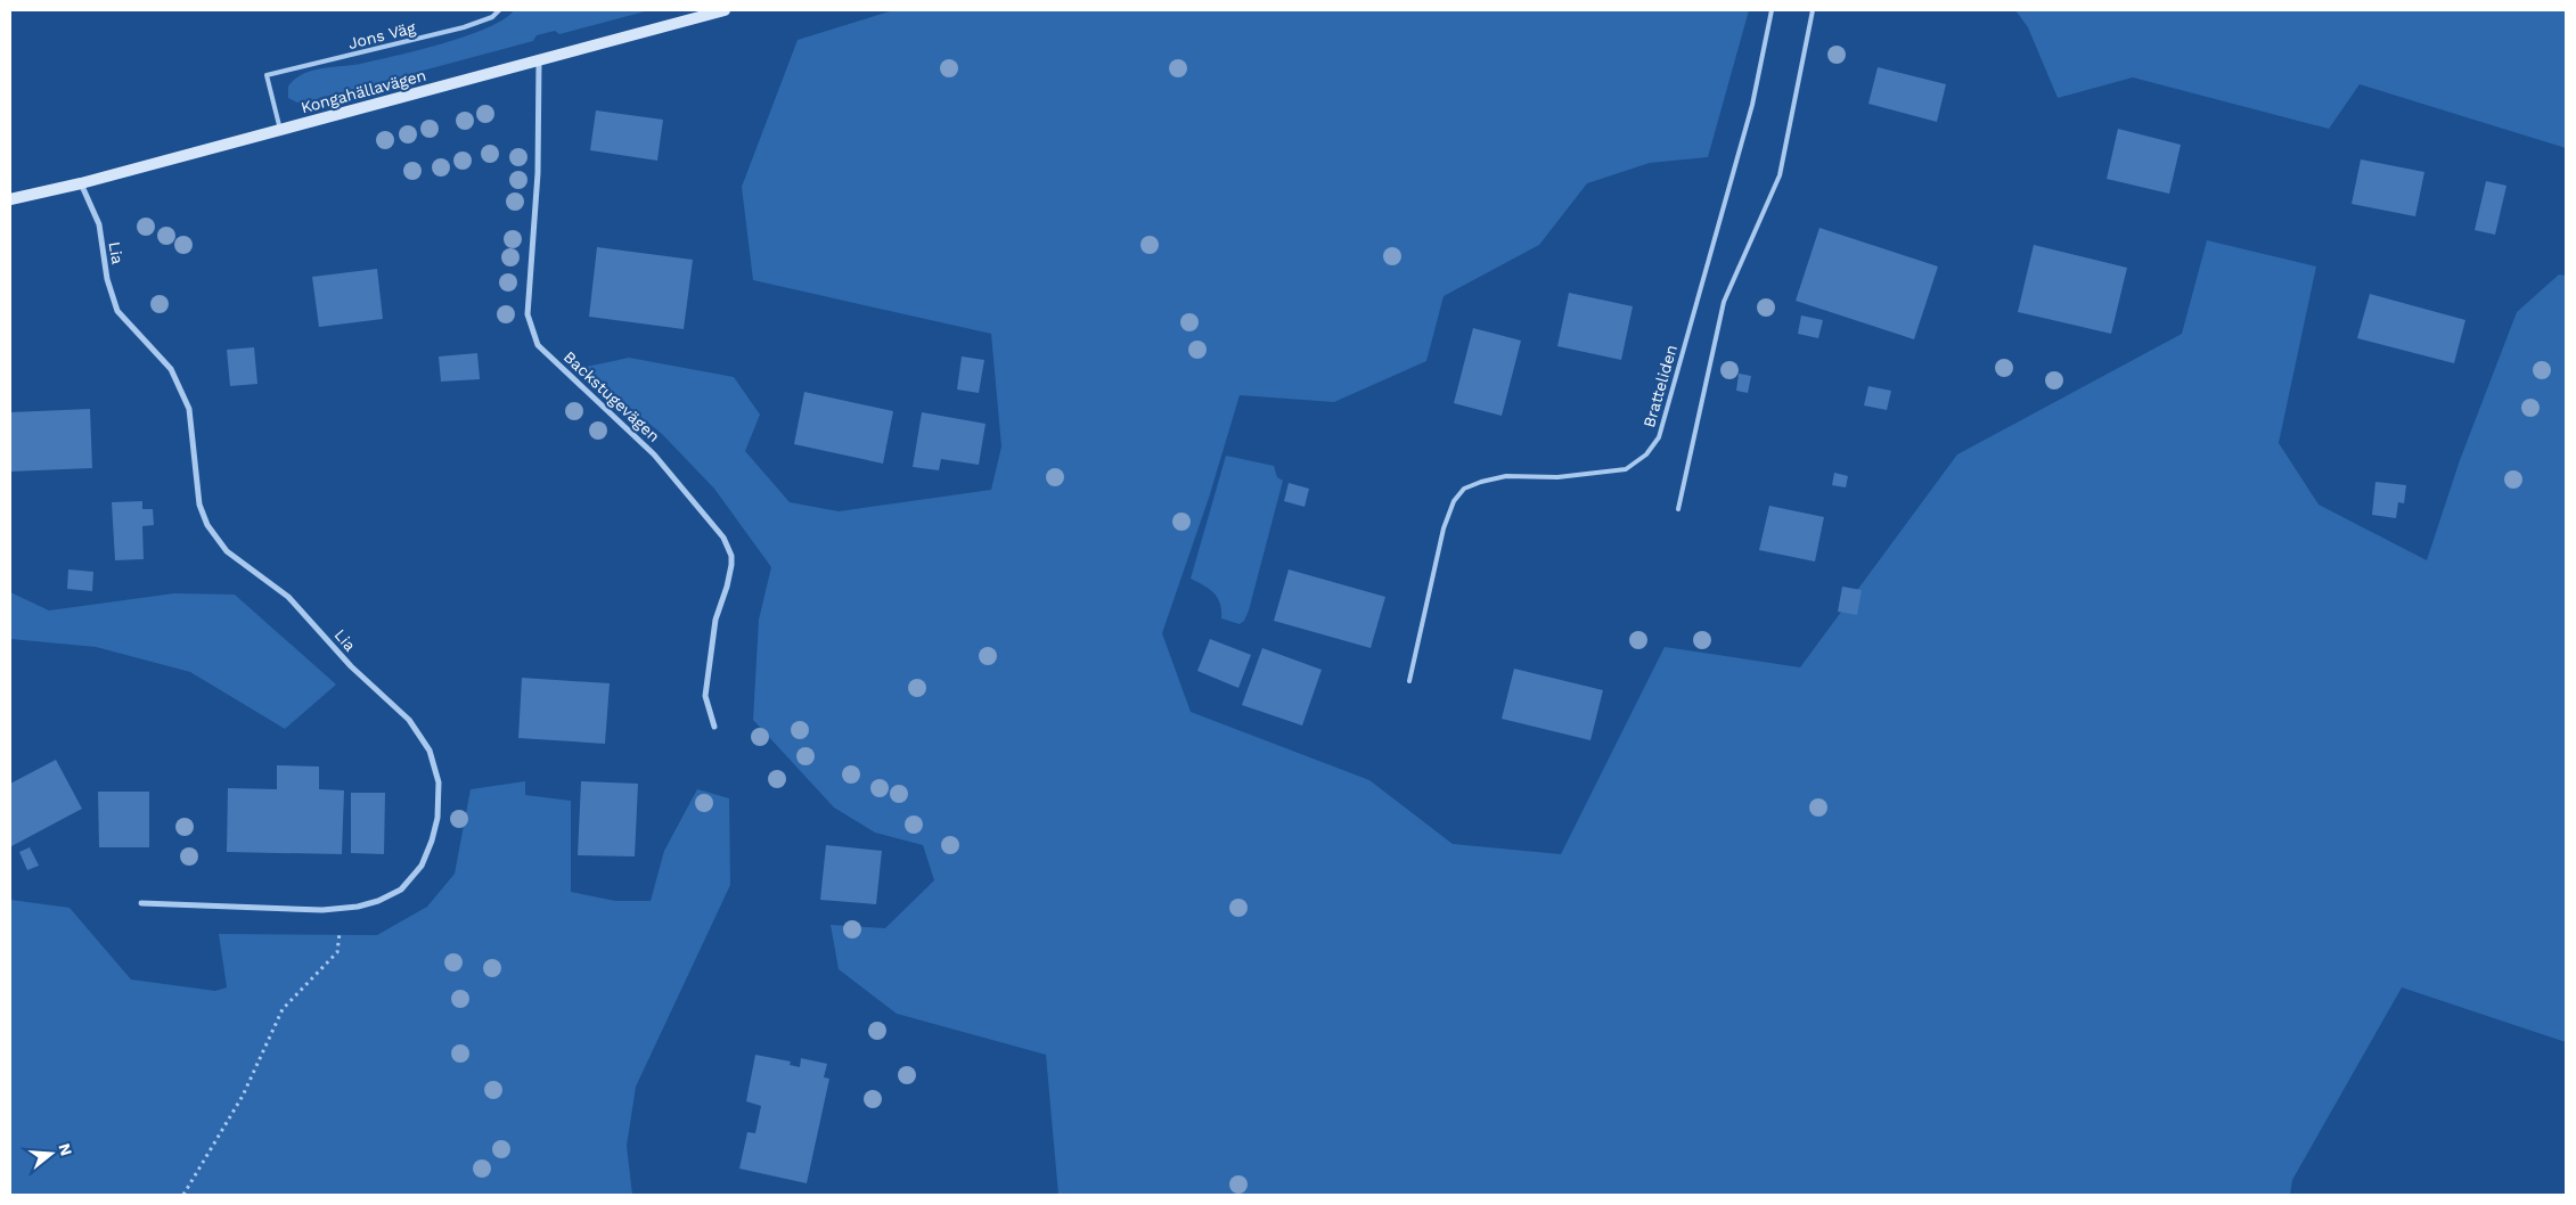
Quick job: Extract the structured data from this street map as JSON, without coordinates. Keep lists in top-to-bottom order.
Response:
{
  "streets": {
    "main road": ["Kongahällavägen"],
    "street": ["Lia", "Backstugevägen"],
    "lane": ["Jons Väg", "Bratteliden"]
  },
  "crossings": [
    ["Jons Väg", "Kongahällavägen"],
    ["Kongahällavägen", "Lia"],
    ["Kongahällavägen", "Backstugevägen"]
  ],
  "north": "right"
}
